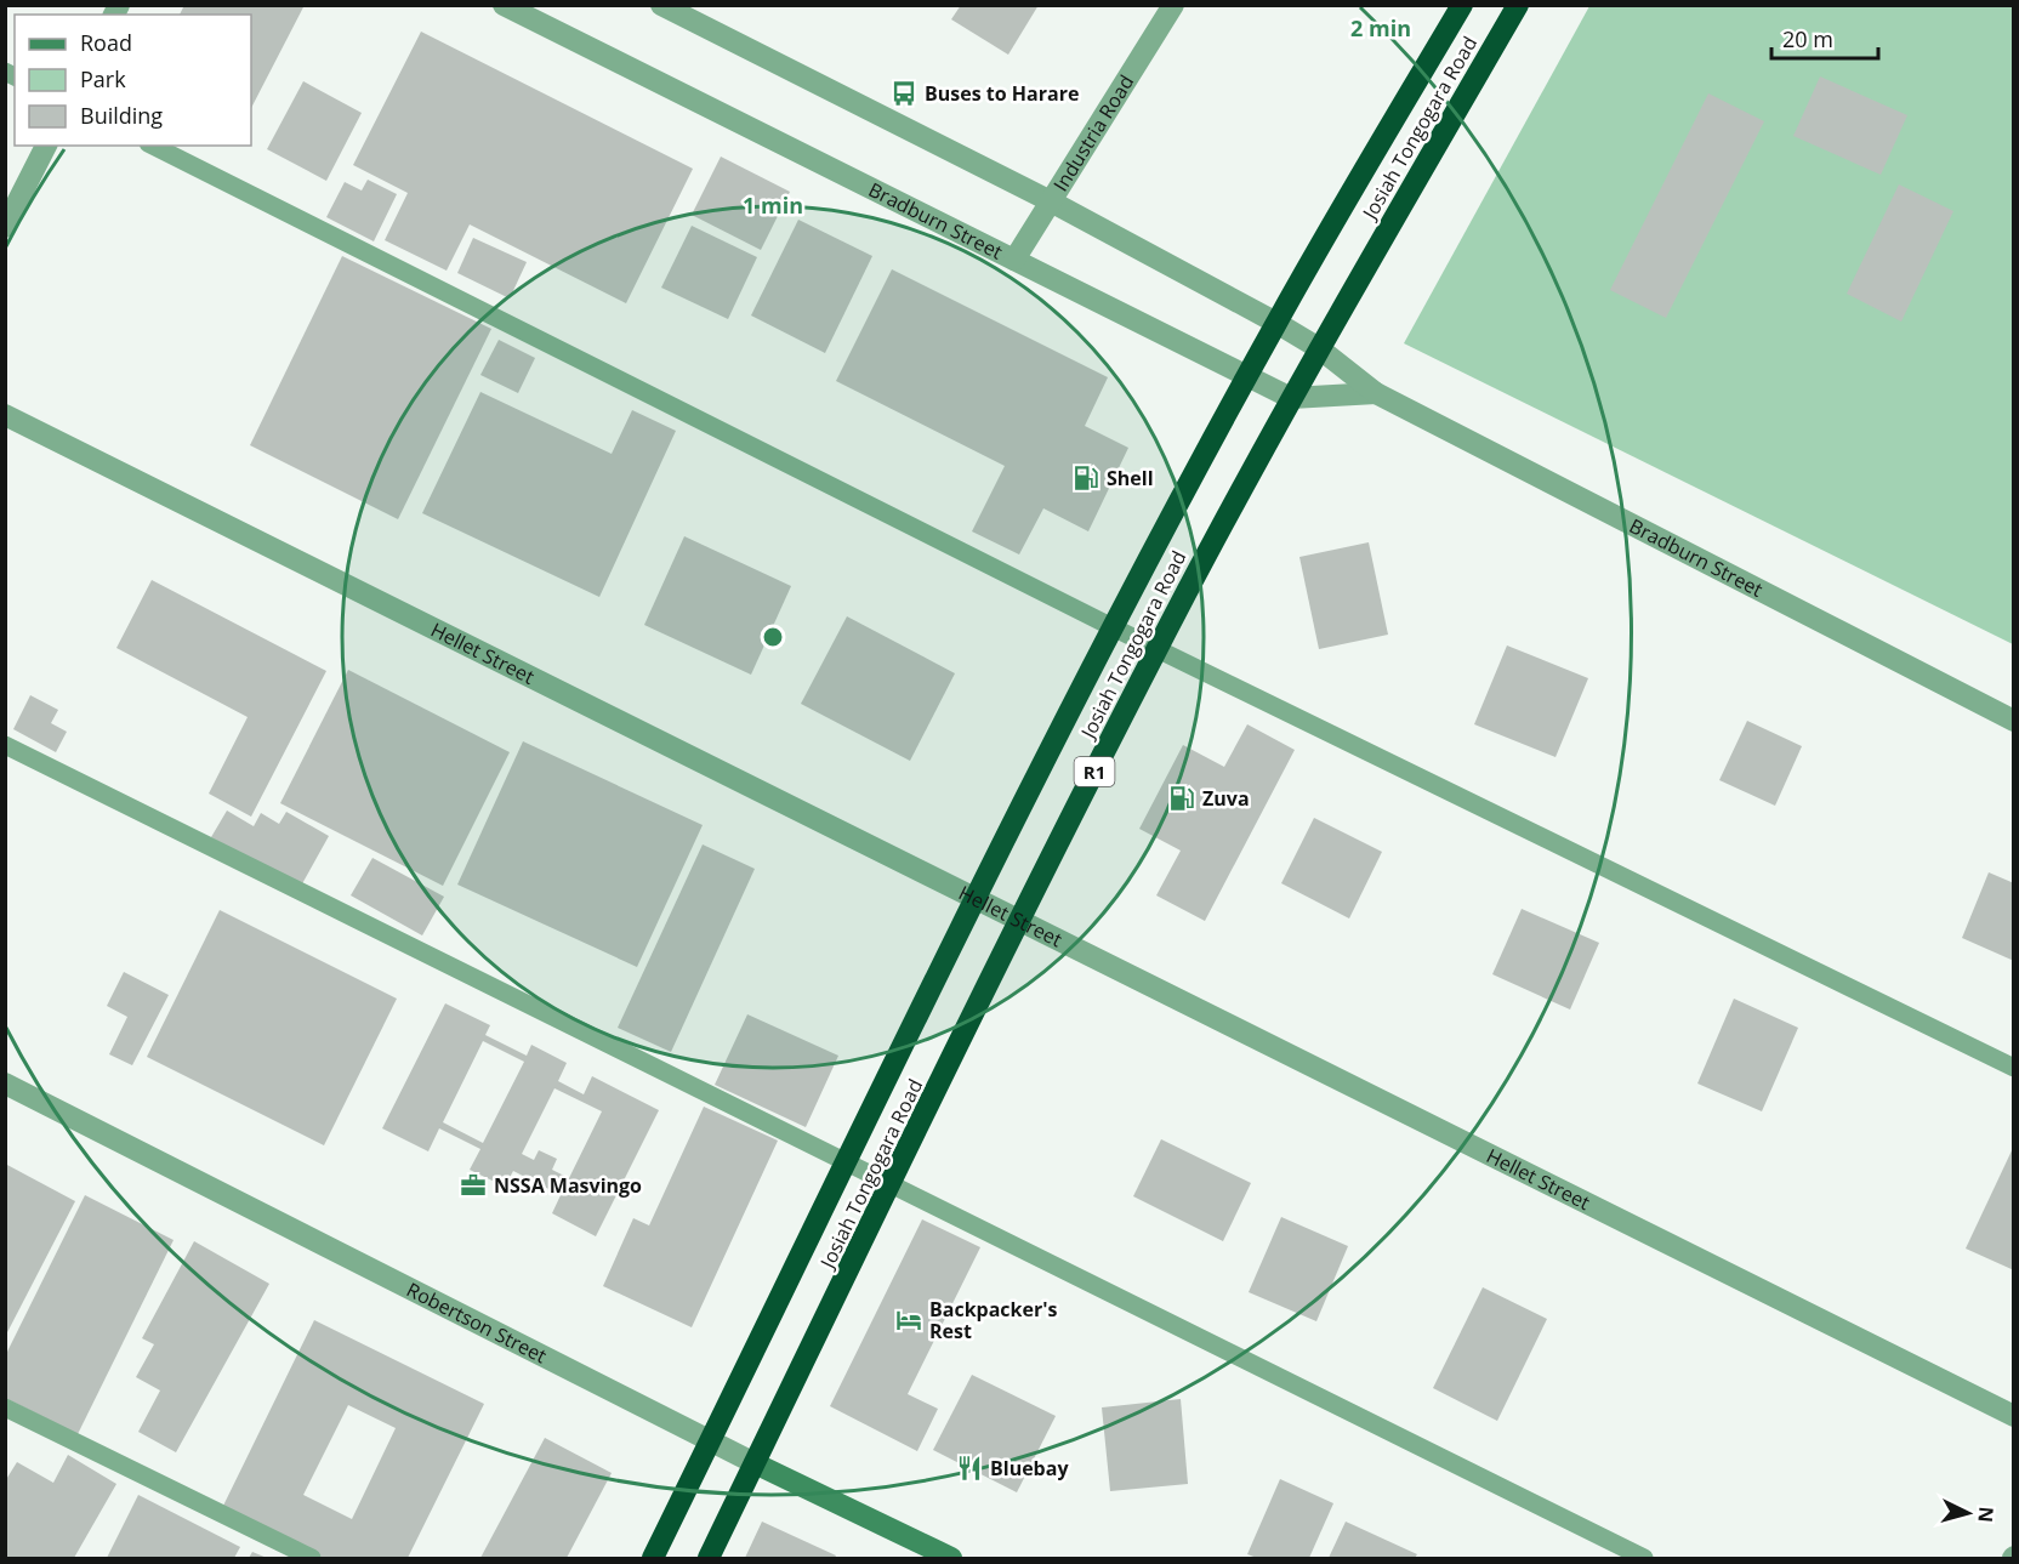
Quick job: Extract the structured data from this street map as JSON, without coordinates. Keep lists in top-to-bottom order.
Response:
{
  "streets": {
    "highway": ["Josiah Tongogara Road", "R1"],
    "street": [
      "Industria Road",
      "Bradburn Street",
      "Hellet Street",
      "Robertson Street"
    ]
  },
  "crossings": [
    ["Josiah Tongogara Road", "Bradburn Street"],
    ["Josiah Tongogara Road", "Hellet Street"],
    ["Josiah Tongogara Road", "Robertson Street"],
    ["Industria Road", "Bradburn Street"]
  ],
  "places": {
    "bus stop": ["Buses to Harare"],
    "fuel station": ["Shell", "Zuva"],
    "office": ["NSSA Masvingo"],
    "hotel": ["Backpacker's Rest"],
    "restaurant": ["Bluebay"]
  },
  "legend": ["Road", "Park", "Building"],
  "scale_bar": "20 m",
  "north": "right",
  "rings": ["2 min", "1 min"]
}
